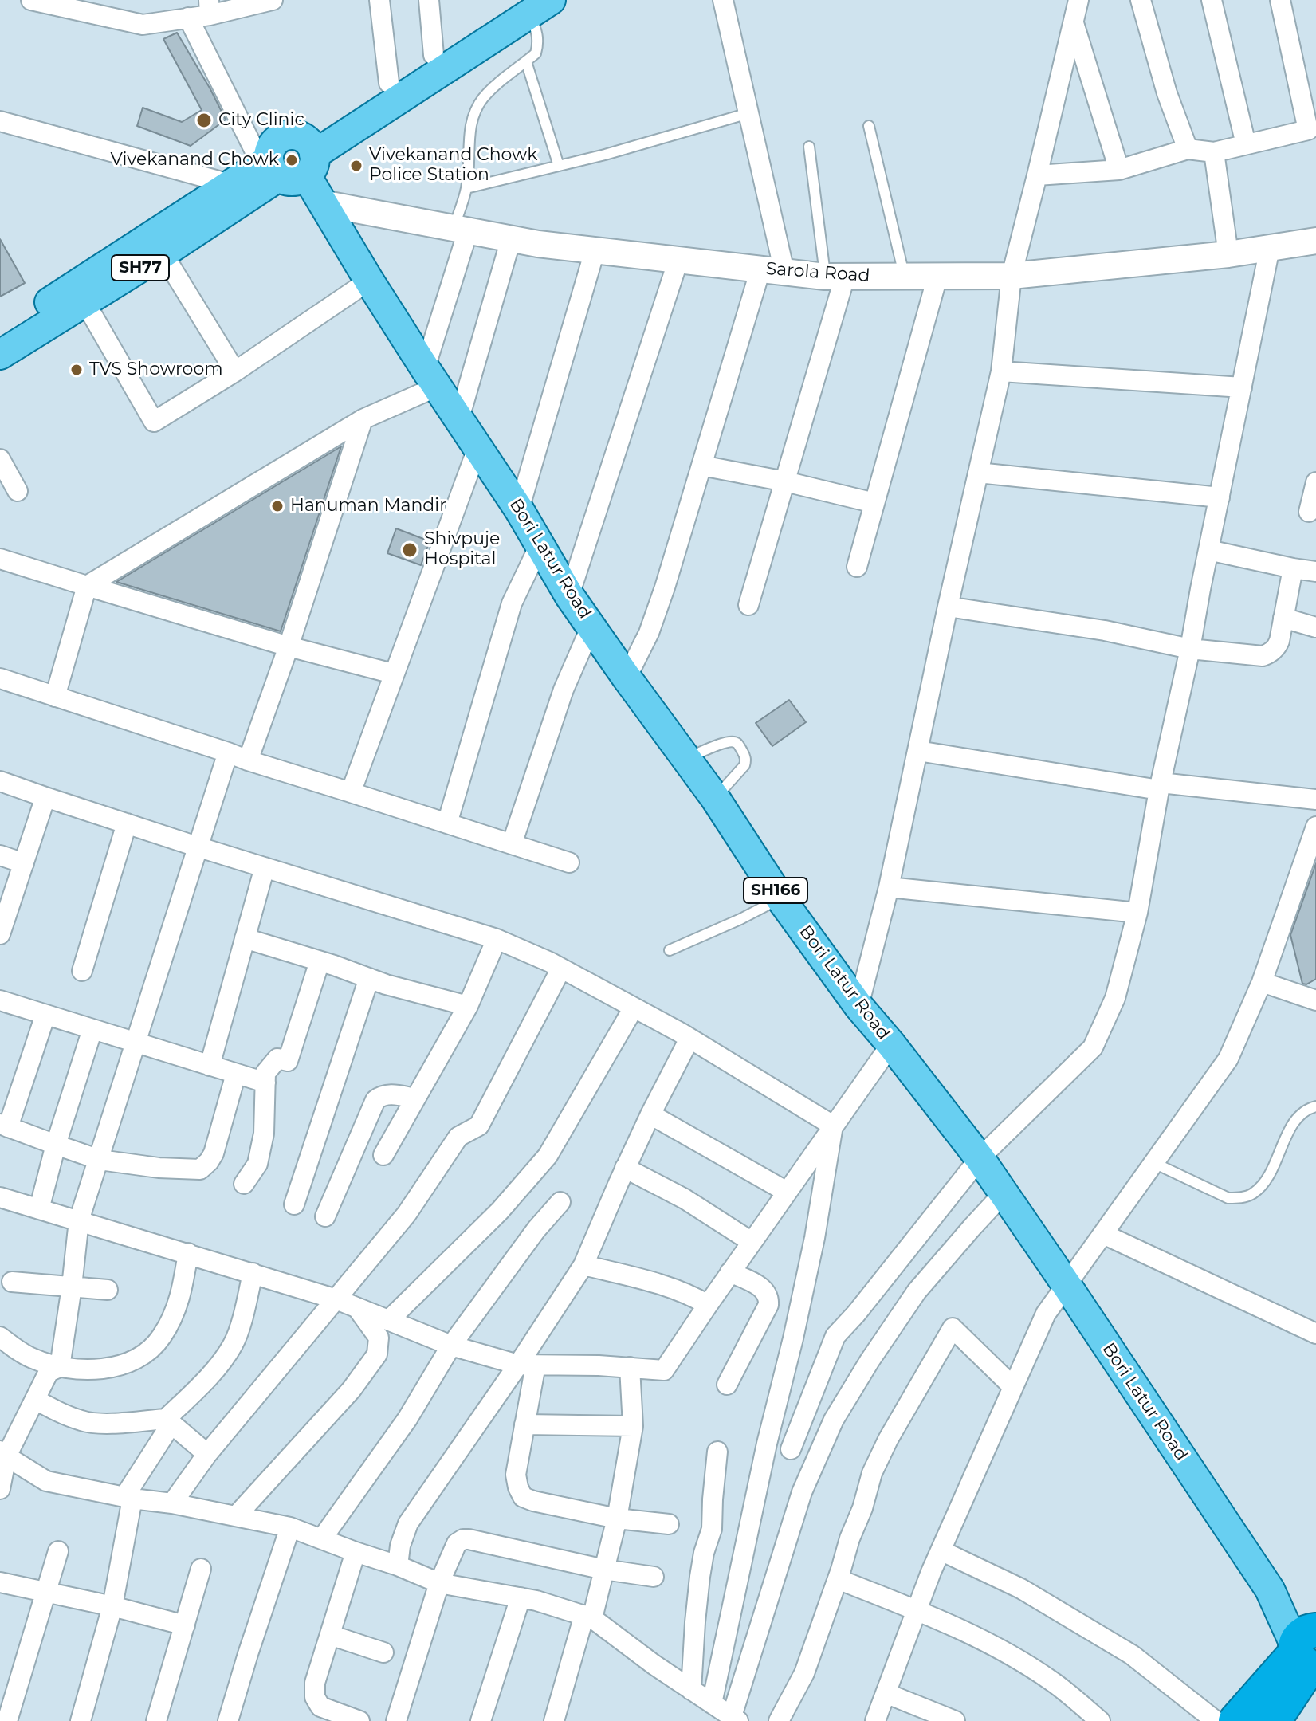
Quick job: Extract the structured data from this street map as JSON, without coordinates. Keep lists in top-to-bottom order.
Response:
{
  "streets": {
    "main road": [
      "SH77",
      "Sarola Road",
      "Bori Latur Road",
      "SH166"
    ]
  },
  "crossings": [
    ["SH77", "Bori Latur Road"],
    ["Sarola Road", "Bori Latur Road"]
  ],
  "places": [
    "City Clinic",
    "Vivekanand Chowk",
    "Vivekanand Chowk Police Station",
    "TVS Showroom",
    "Hanuman Mandir",
    "Shivpuje Hospital"
  ]
}
